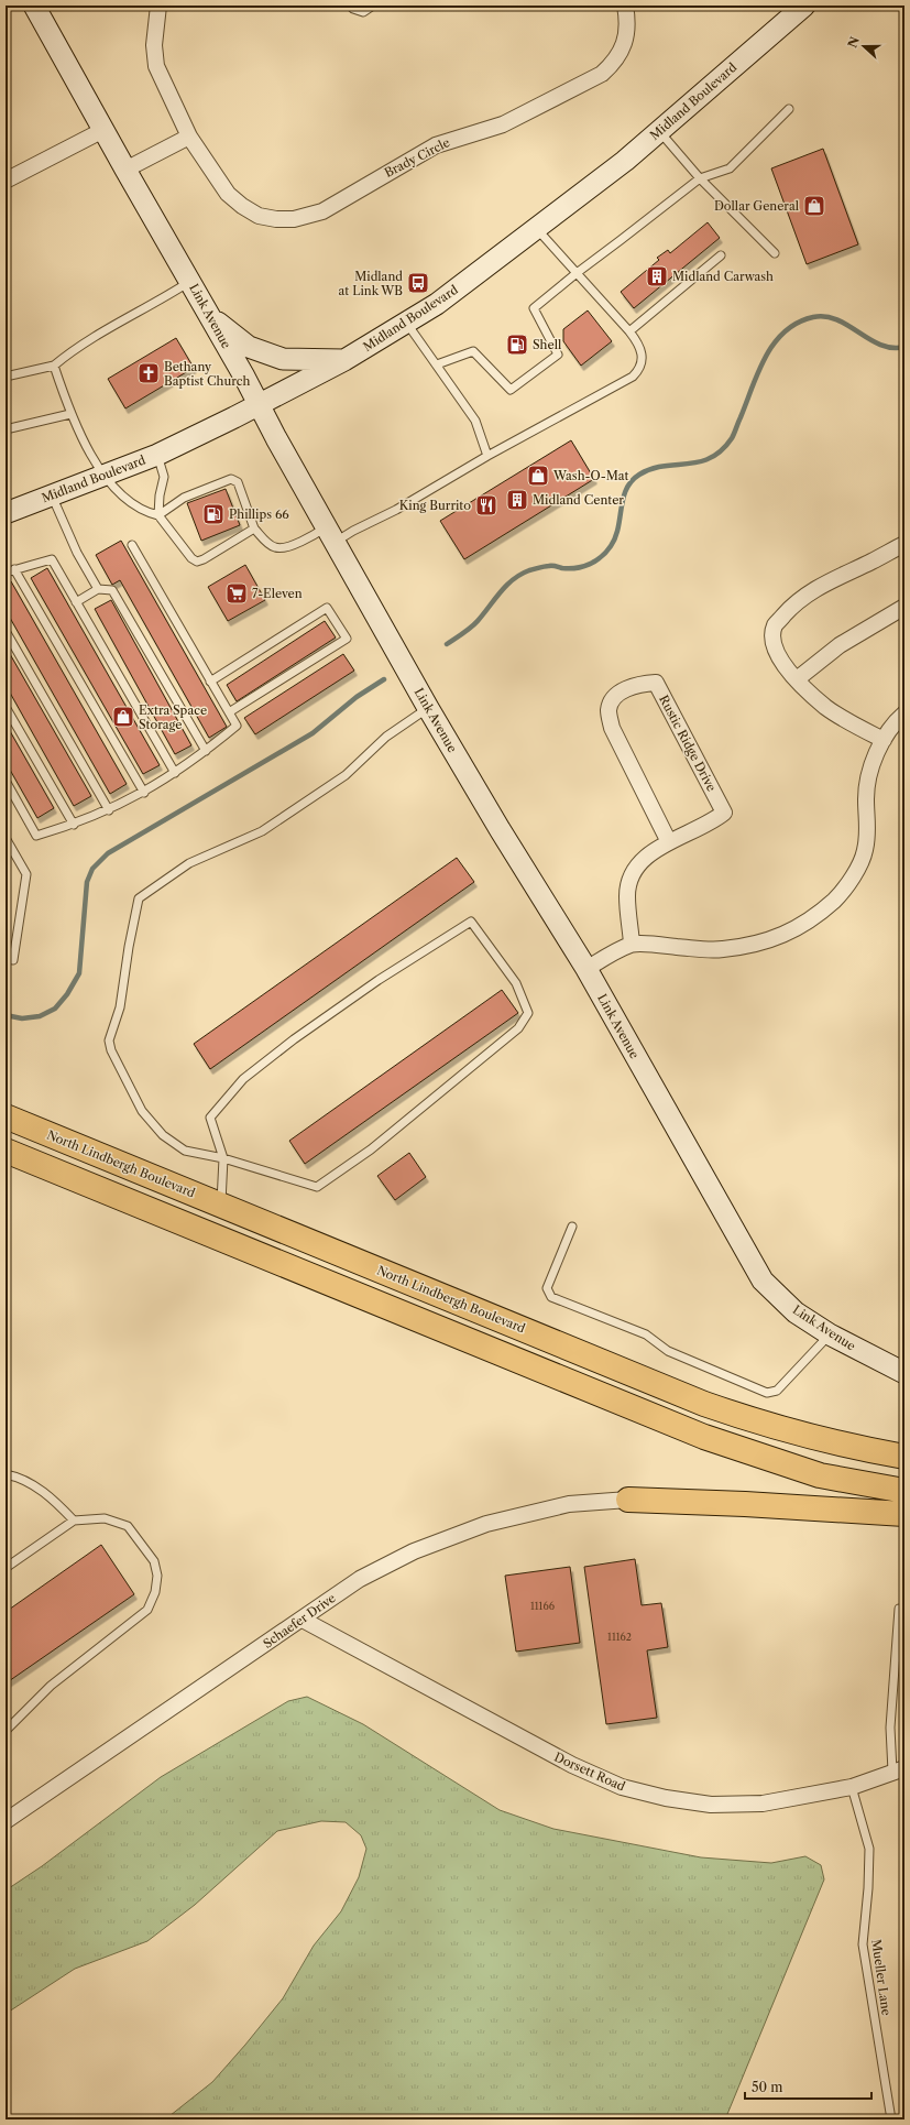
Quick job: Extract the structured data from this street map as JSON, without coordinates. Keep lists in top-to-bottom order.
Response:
{
  "streets": {
    "highway": ["North Lindbergh Boulevard"],
    "street": [
      "Midland Boulevard",
      "Brady Circle",
      "Link Avenue",
      "Rustic Ridge Drive",
      "Schaefer Drive",
      "Dorsett Road"
    ],
    "lane": ["Mueller Lane"]
  },
  "crossings": [
    ["Midland Boulevard", "Link Avenue"],
    ["Schaefer Drive", "Dorsett Road"],
    ["Dorsett Road", "Mueller Lane"]
  ],
  "places": {
    "shop": ["Dollar General", "Wash-O-Mat", "Extra Space Storage"],
    "building": ["Midland Carwash", "Midland Center"],
    "bus stop": ["Midland at Link WB"],
    "fuel station": ["Shell", "Phillips 66"],
    "church": ["Bethany Baptist Church"],
    "restaurant": ["King Burrito"],
    "supermarket": ["7-Eleven"]
  },
  "house_numbers": ["11166", "11162"],
  "scale_bar": "50 m",
  "north": "left"
}
